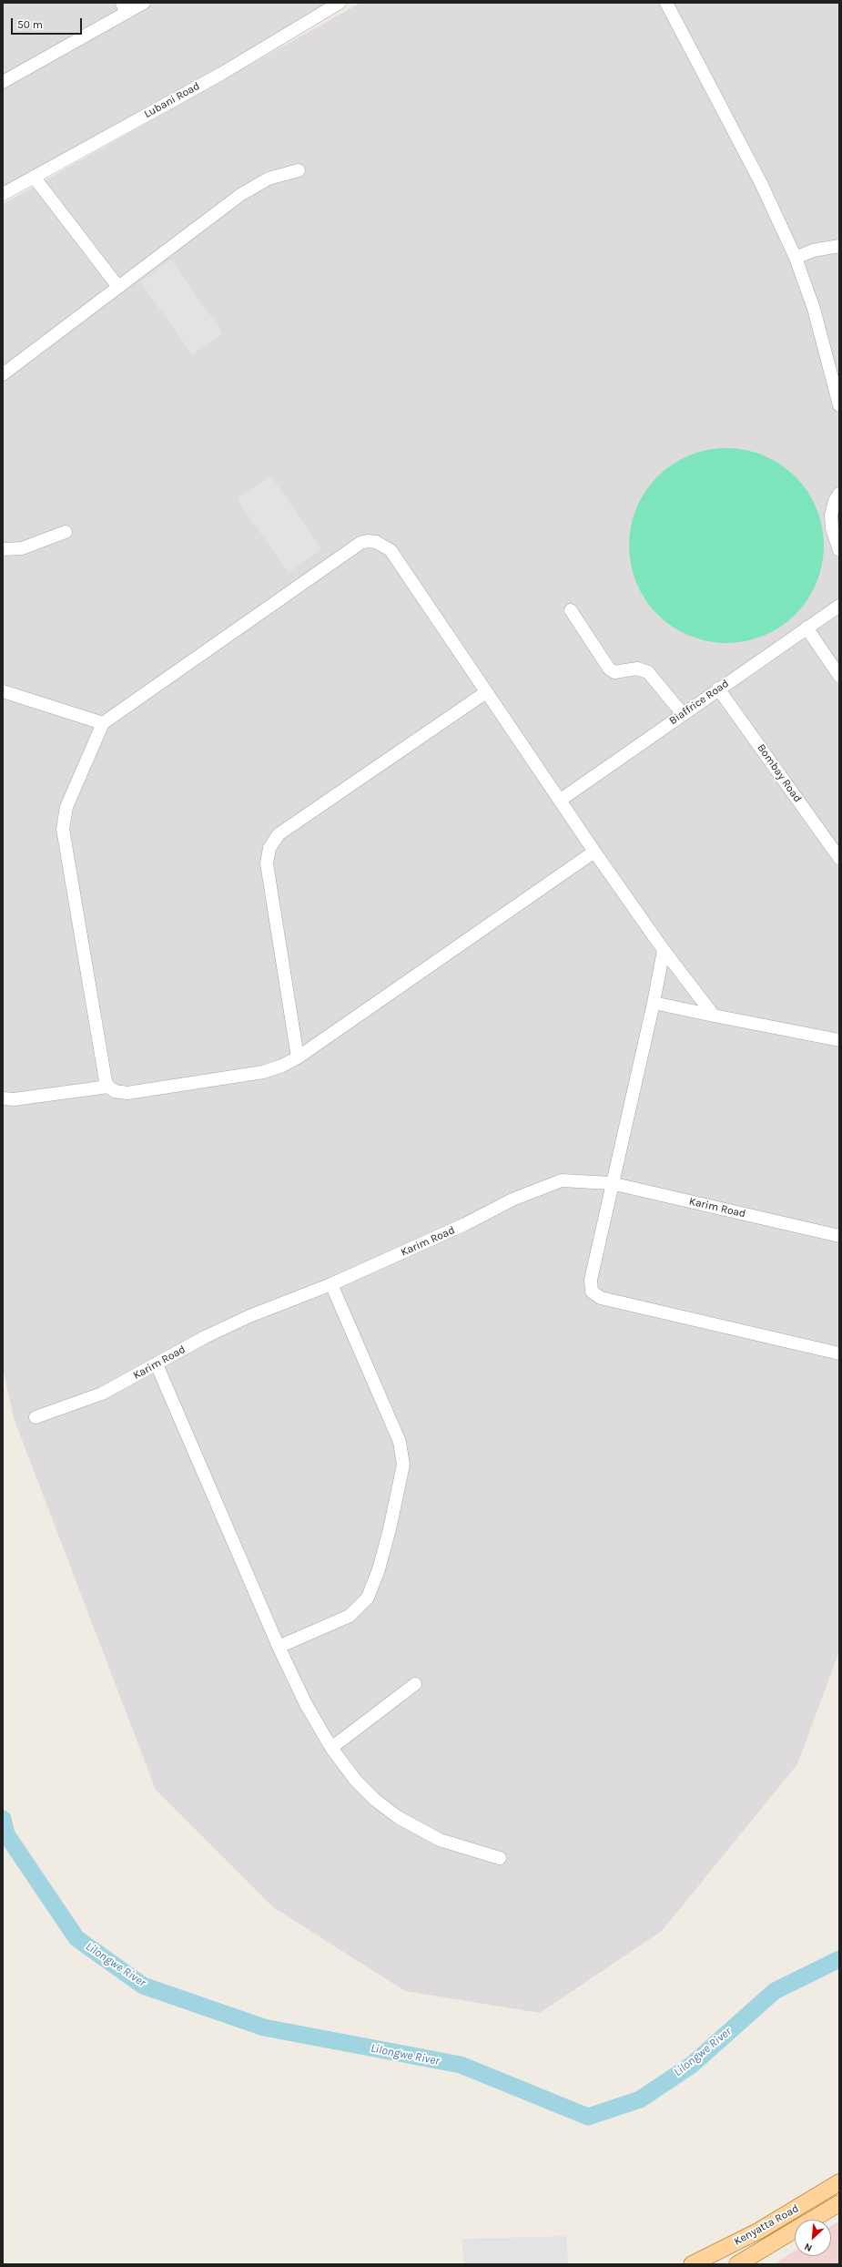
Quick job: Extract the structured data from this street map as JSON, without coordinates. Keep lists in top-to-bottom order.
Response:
{
  "streets": {
    "main road": ["Kenyatta Road"],
    "street": [
      "Lubani Road",
      "Biaffrice Road",
      "Bombay Road",
      "Karim Road"
    ]
  },
  "crossings": [
    ["Biaffrice Road", "Bombay Road"]
  ],
  "water": ["Lilongwe River"],
  "scale_bar": "50 m",
  "north": "bottom left"
}
